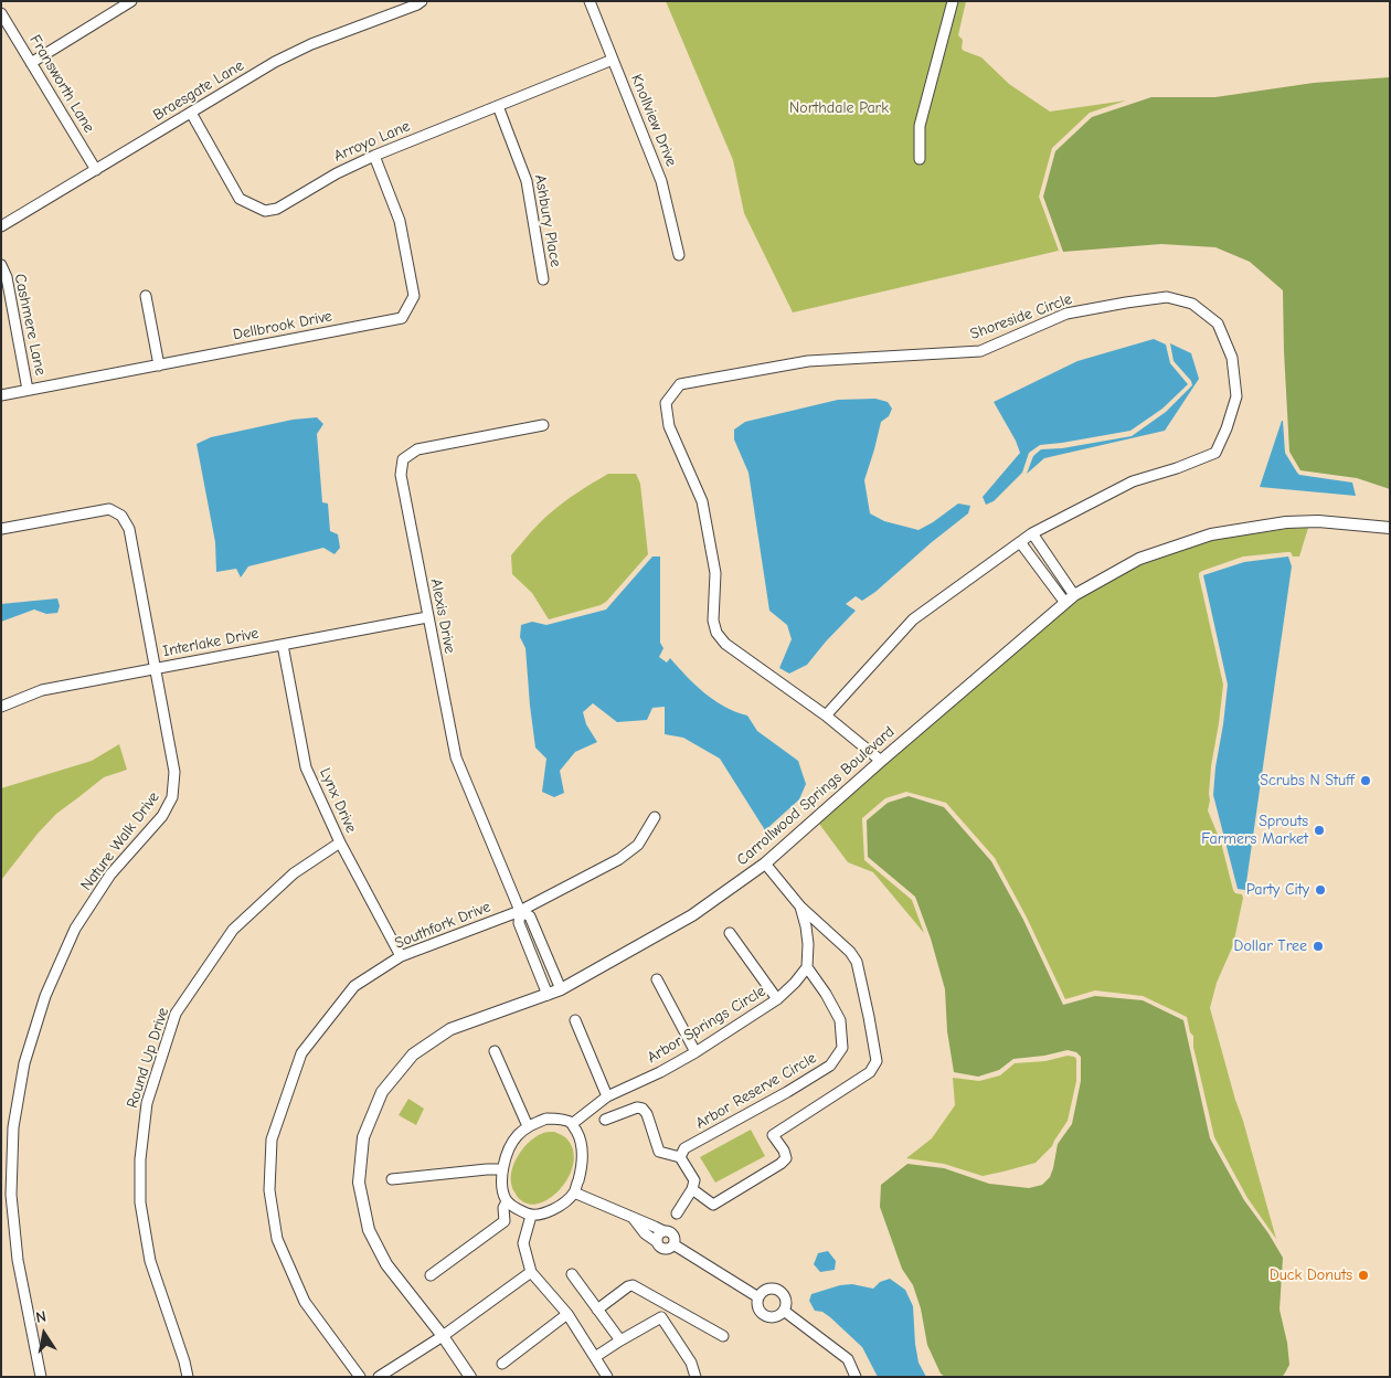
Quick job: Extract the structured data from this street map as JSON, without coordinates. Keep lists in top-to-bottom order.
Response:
{
  "streets": {
    "street": [
      "Fransworth Lane",
      "Braesgate Lane",
      "Knollview Drive",
      "Arroyo Lane",
      "Ashbury Place",
      "Shoreside Circle",
      "Cashmere Lane",
      "Dellbrook Drive",
      "Alexis Drive",
      "Interlake Drive",
      "Carrollwood Springs Boulevard",
      "Lynx Drive",
      "Nature Walk Drive",
      "Southfork Drive",
      "Arbor Springs Circle",
      "Round Up Drive",
      "Arbor Reserve Circle"
    ]
  },
  "crossings": [
    ["Fransworth Lane", "Braesgate Lane"],
    ["Braesgate Lane", "Arroyo Lane"],
    ["Knollview Drive", "Arroyo Lane"],
    ["Arroyo Lane", "Ashbury Place"],
    ["Arroyo Lane", "Dellbrook Drive"],
    ["Shoreside Circle", "Carrollwood Springs Boulevard"],
    ["Cashmere Lane", "Dellbrook Drive"],
    ["Alexis Drive", "Interlake Drive"],
    ["Alexis Drive", "Carrollwood Springs Boulevard"],
    ["Alexis Drive", "Southfork Drive"],
    ["Interlake Drive", "Lynx Drive"],
    ["Interlake Drive", "Nature Walk Drive"],
    ["Lynx Drive", "Southfork Drive"],
    ["Lynx Drive", "Round Up Drive"],
    ["Arbor Springs Circle", "Arbor Reserve Circle"]
  ],
  "parks": ["Northdale Park"],
  "places": [
    "Scrubs N Stuff",
    "Sprouts Farmers Market",
    "Party City",
    "Dollar Tree",
    "Duck Donuts"
  ],
  "north": "top"
}
